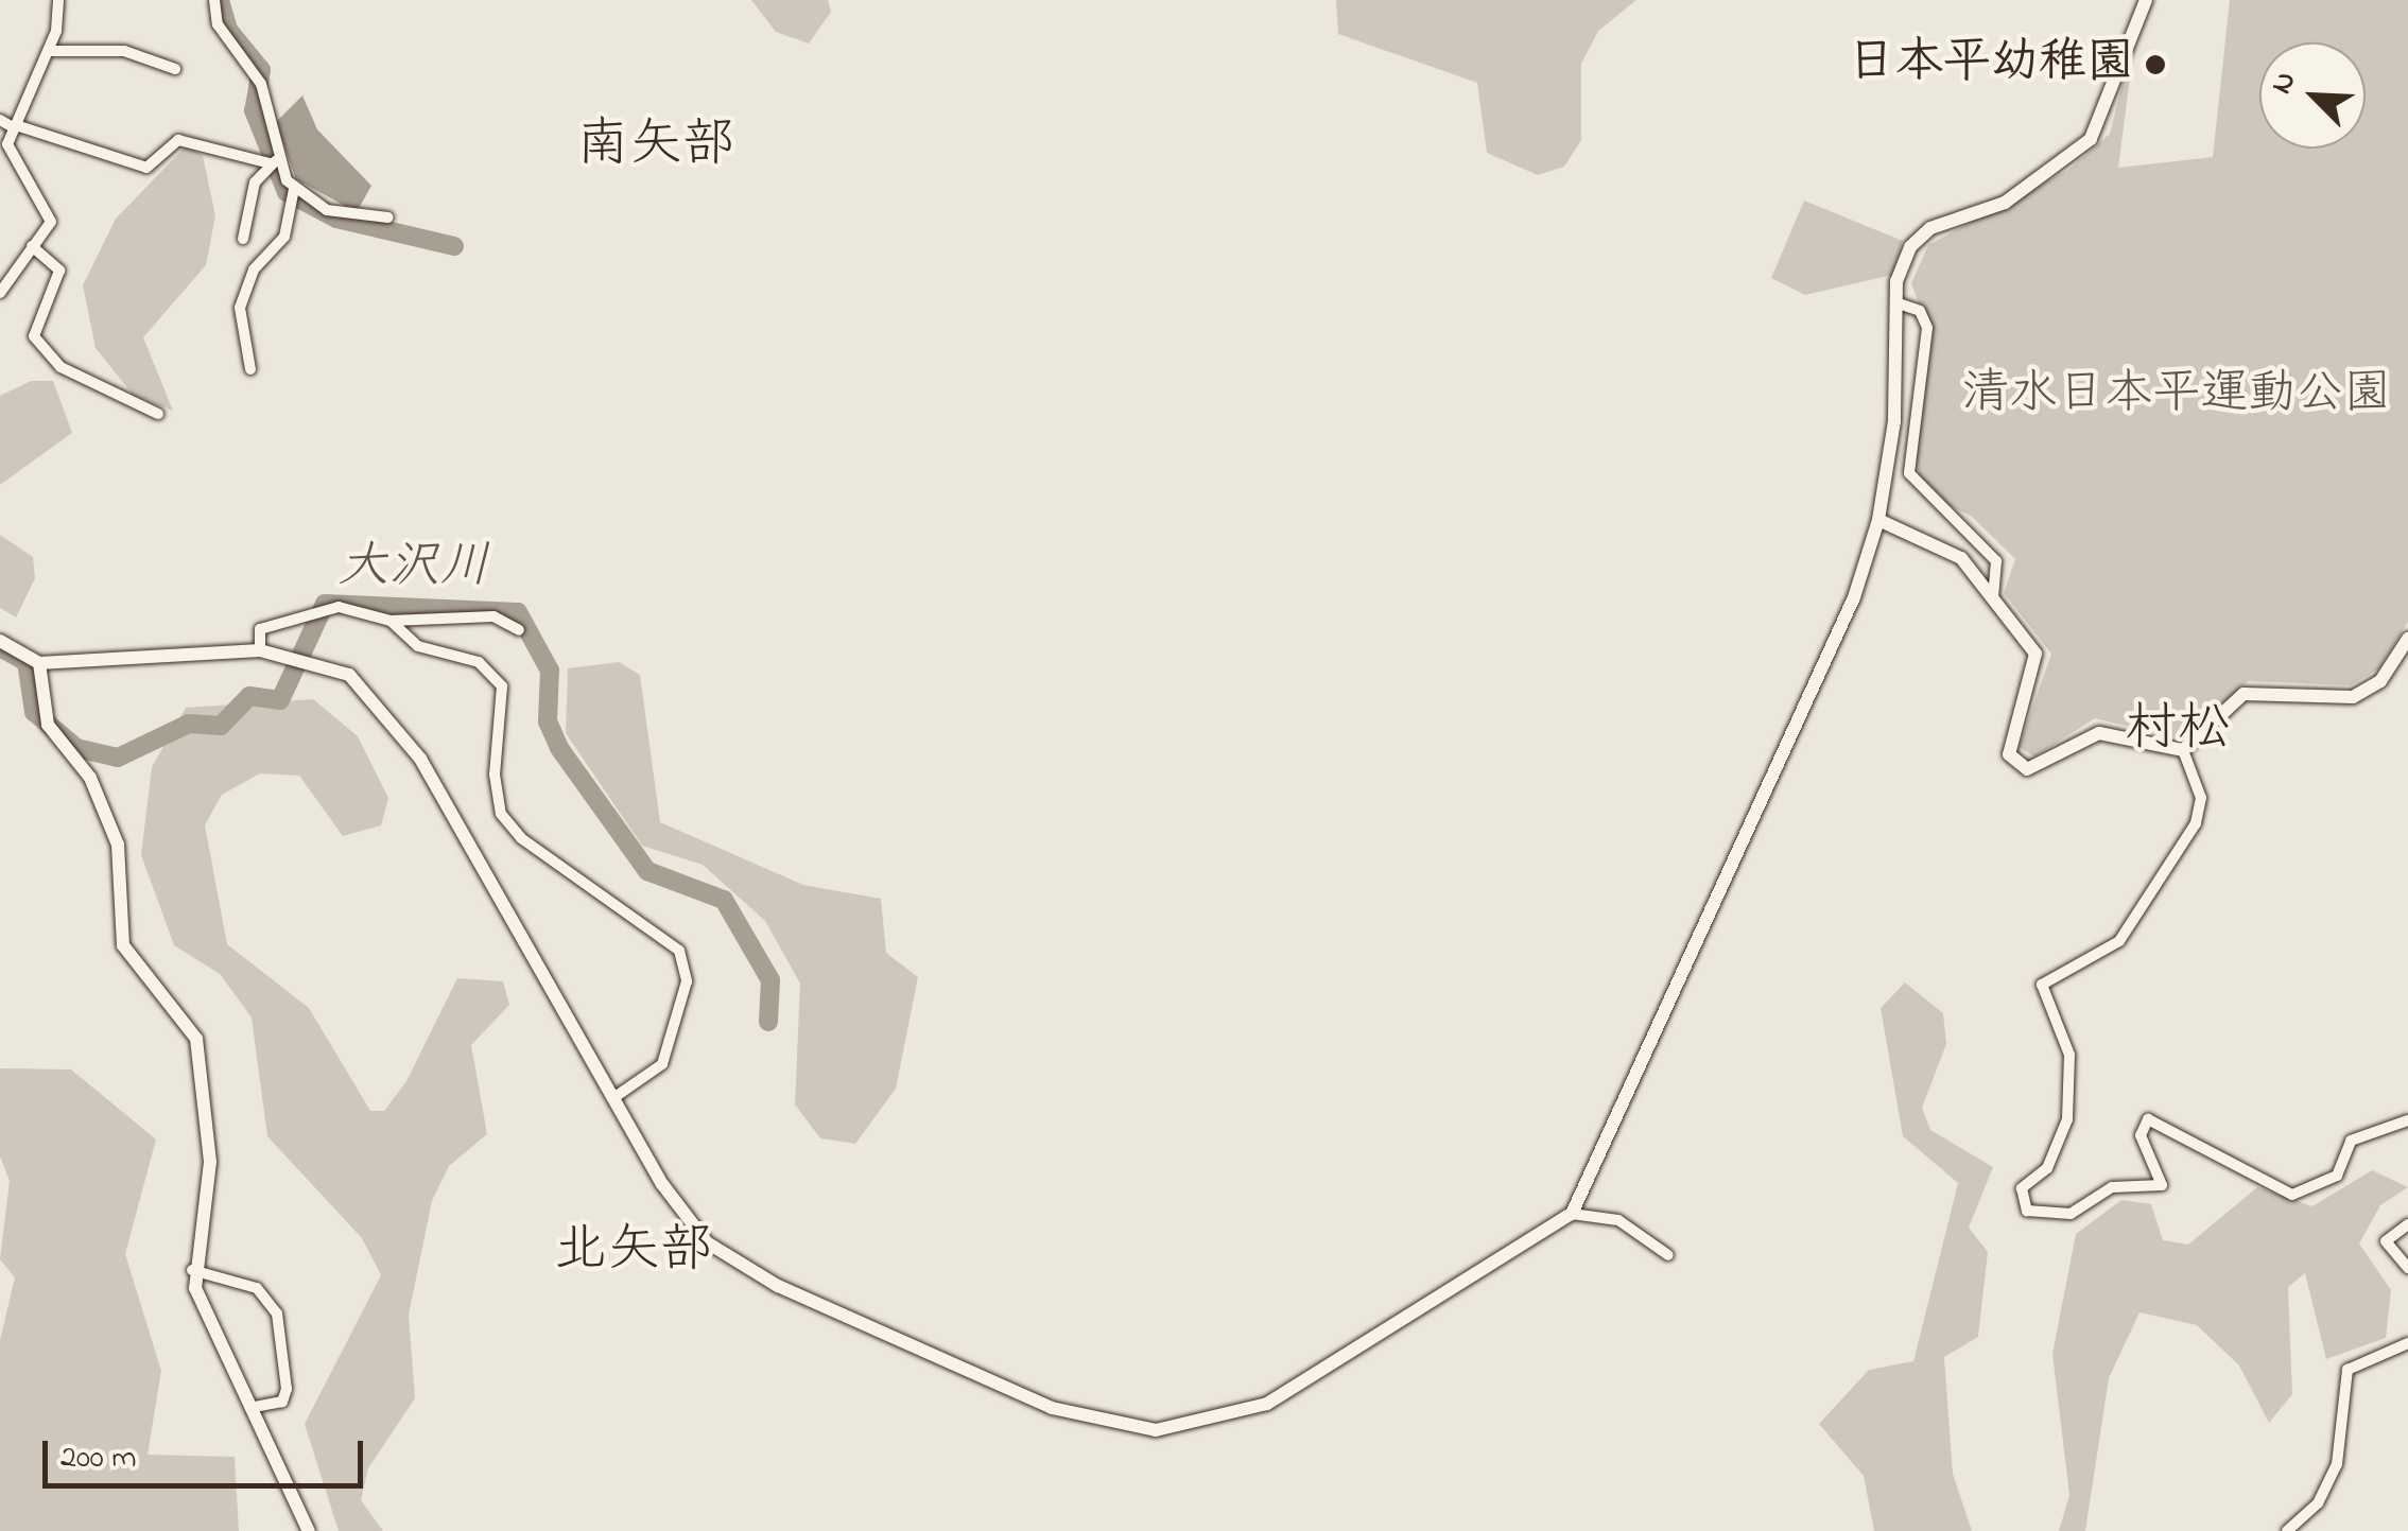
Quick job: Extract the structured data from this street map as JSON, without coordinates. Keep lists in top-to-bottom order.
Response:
{
  "districts": ["南矢部", "村松", "北矢部"],
  "water": ["大沢川"],
  "parks": ["清水日本平運動公園"],
  "places": ["日本平幼稚園"],
  "scale_bar": "200 m",
  "north": "top left"
}
